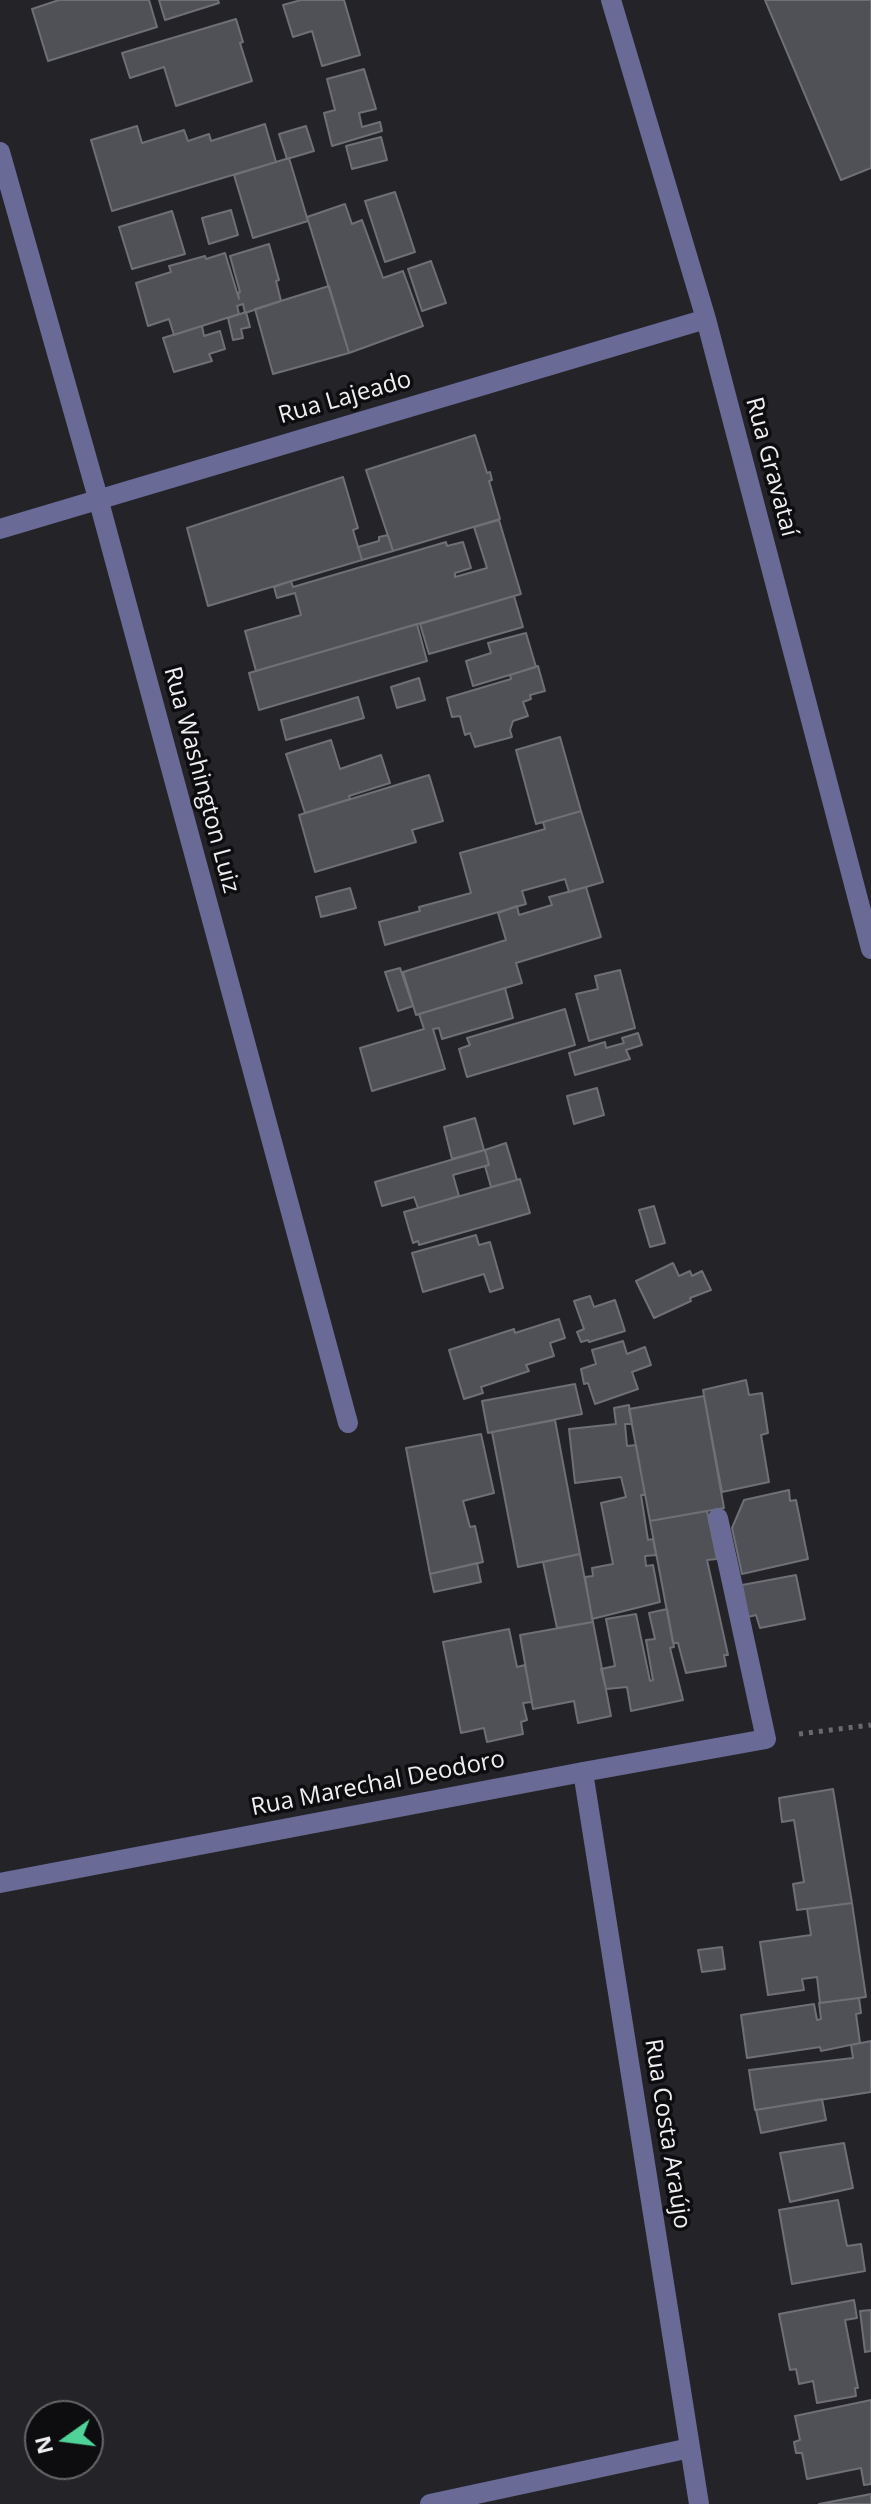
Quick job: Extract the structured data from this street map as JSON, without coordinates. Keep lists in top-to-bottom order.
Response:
{
  "streets": {
    "street": [
      "Rua Lajeado",
      "Rua Gravataí",
      "Rua Washington Luiz",
      "Rua Marechal Deodoro",
      "Rua Costa Araújo"
    ]
  },
  "crossings": [
    ["Rua Lajeado", "Rua Gravataí"],
    ["Rua Lajeado", "Rua Washington Luiz"],
    ["Rua Marechal Deodoro", "Rua Costa Araújo"]
  ],
  "north": "left"
}
